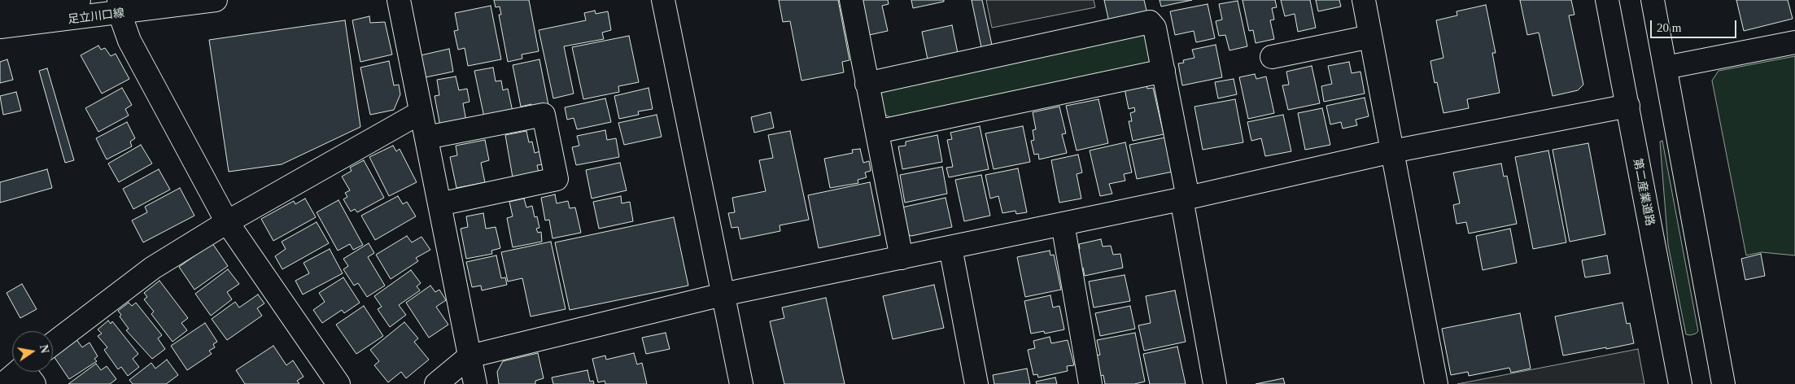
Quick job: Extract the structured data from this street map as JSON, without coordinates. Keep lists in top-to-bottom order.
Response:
{
  "streets": {
    "main road": ["足立川口線", "第二産業道路"]
  },
  "scale_bar": "20 m",
  "north": "right"
}
